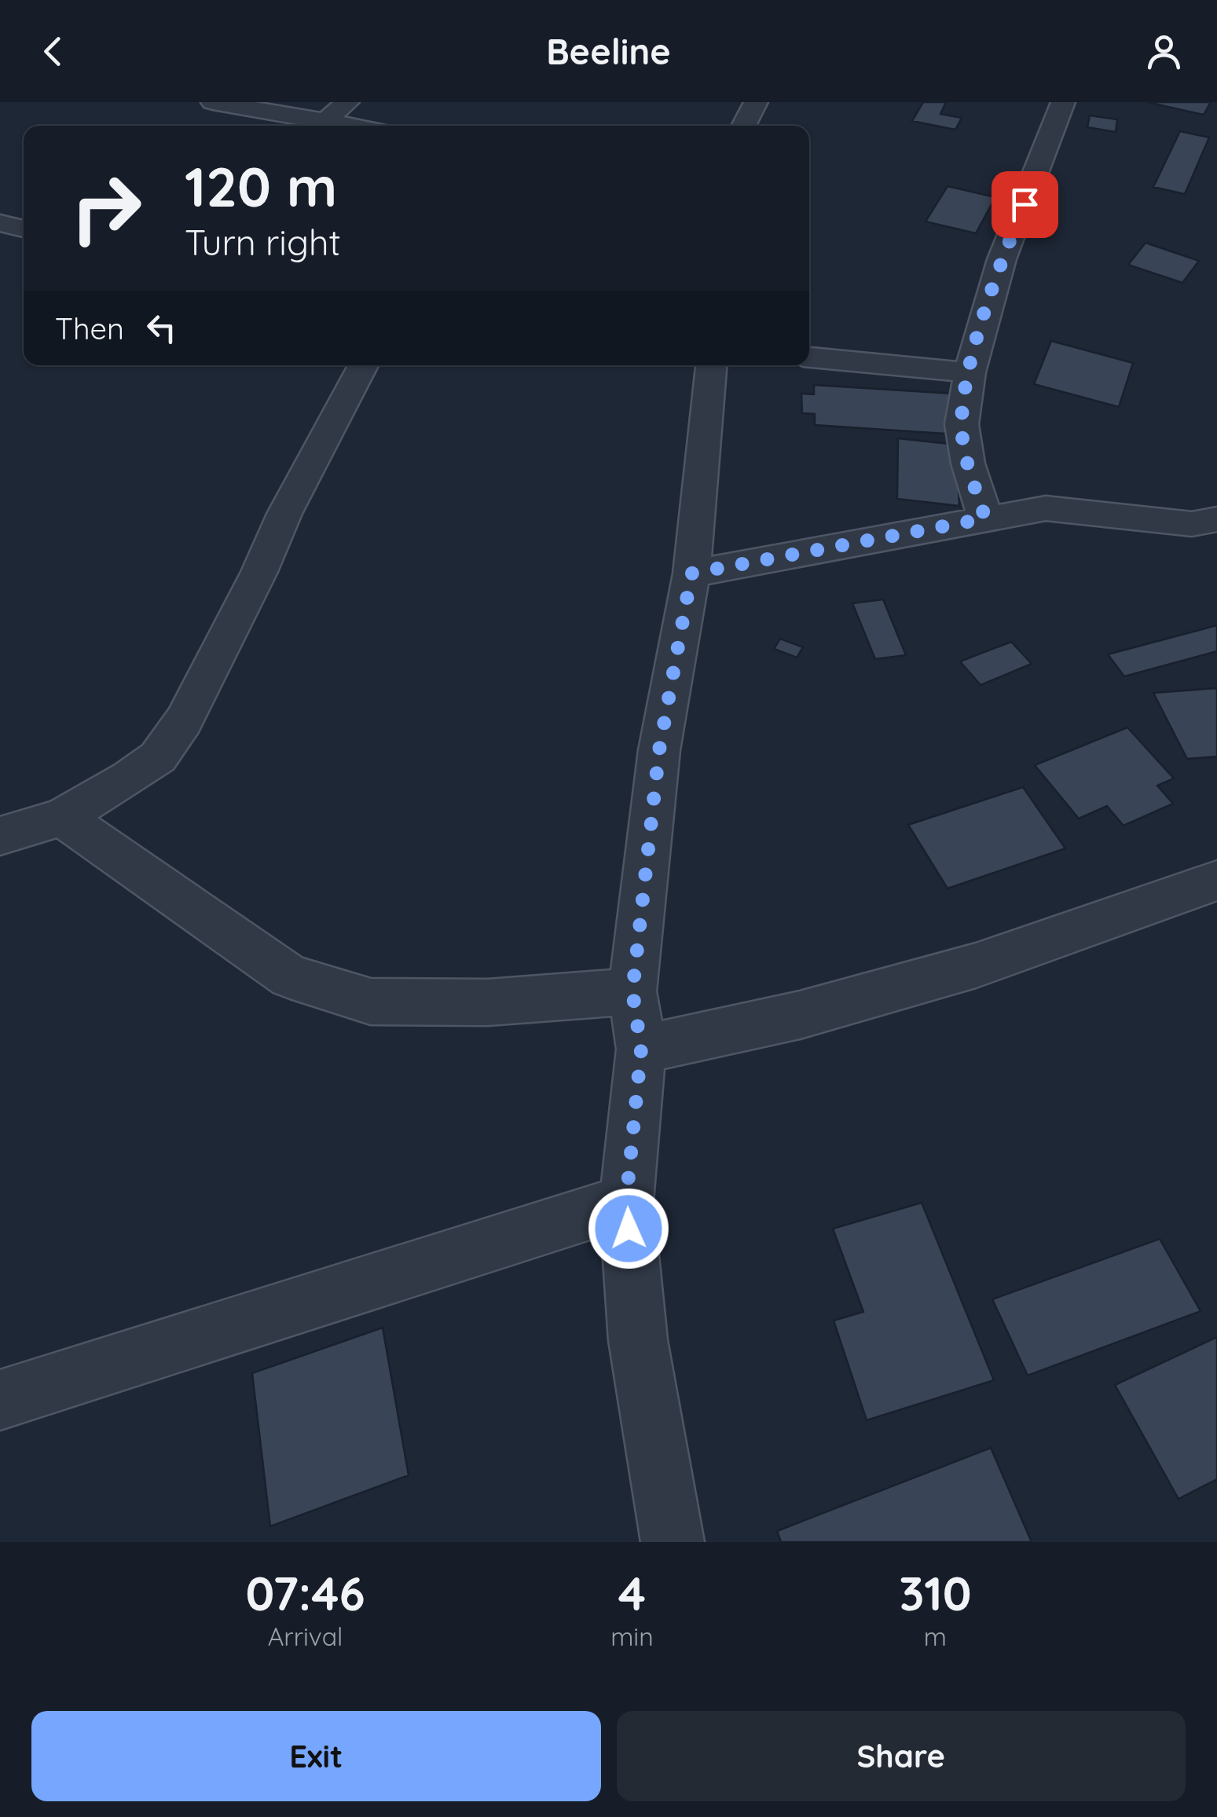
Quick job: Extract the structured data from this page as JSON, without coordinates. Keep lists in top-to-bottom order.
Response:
{
  "page": {
    "header": "Beeline",
    "turn": ["120 m", "Turn right"],
    "then": "Then",
    "eta": [
      "07:46",
      "Arrival",
      "4",
      "min",
      "310",
      "m"
    ],
    "buttons": ["Exit", "Share"]
  }
}
